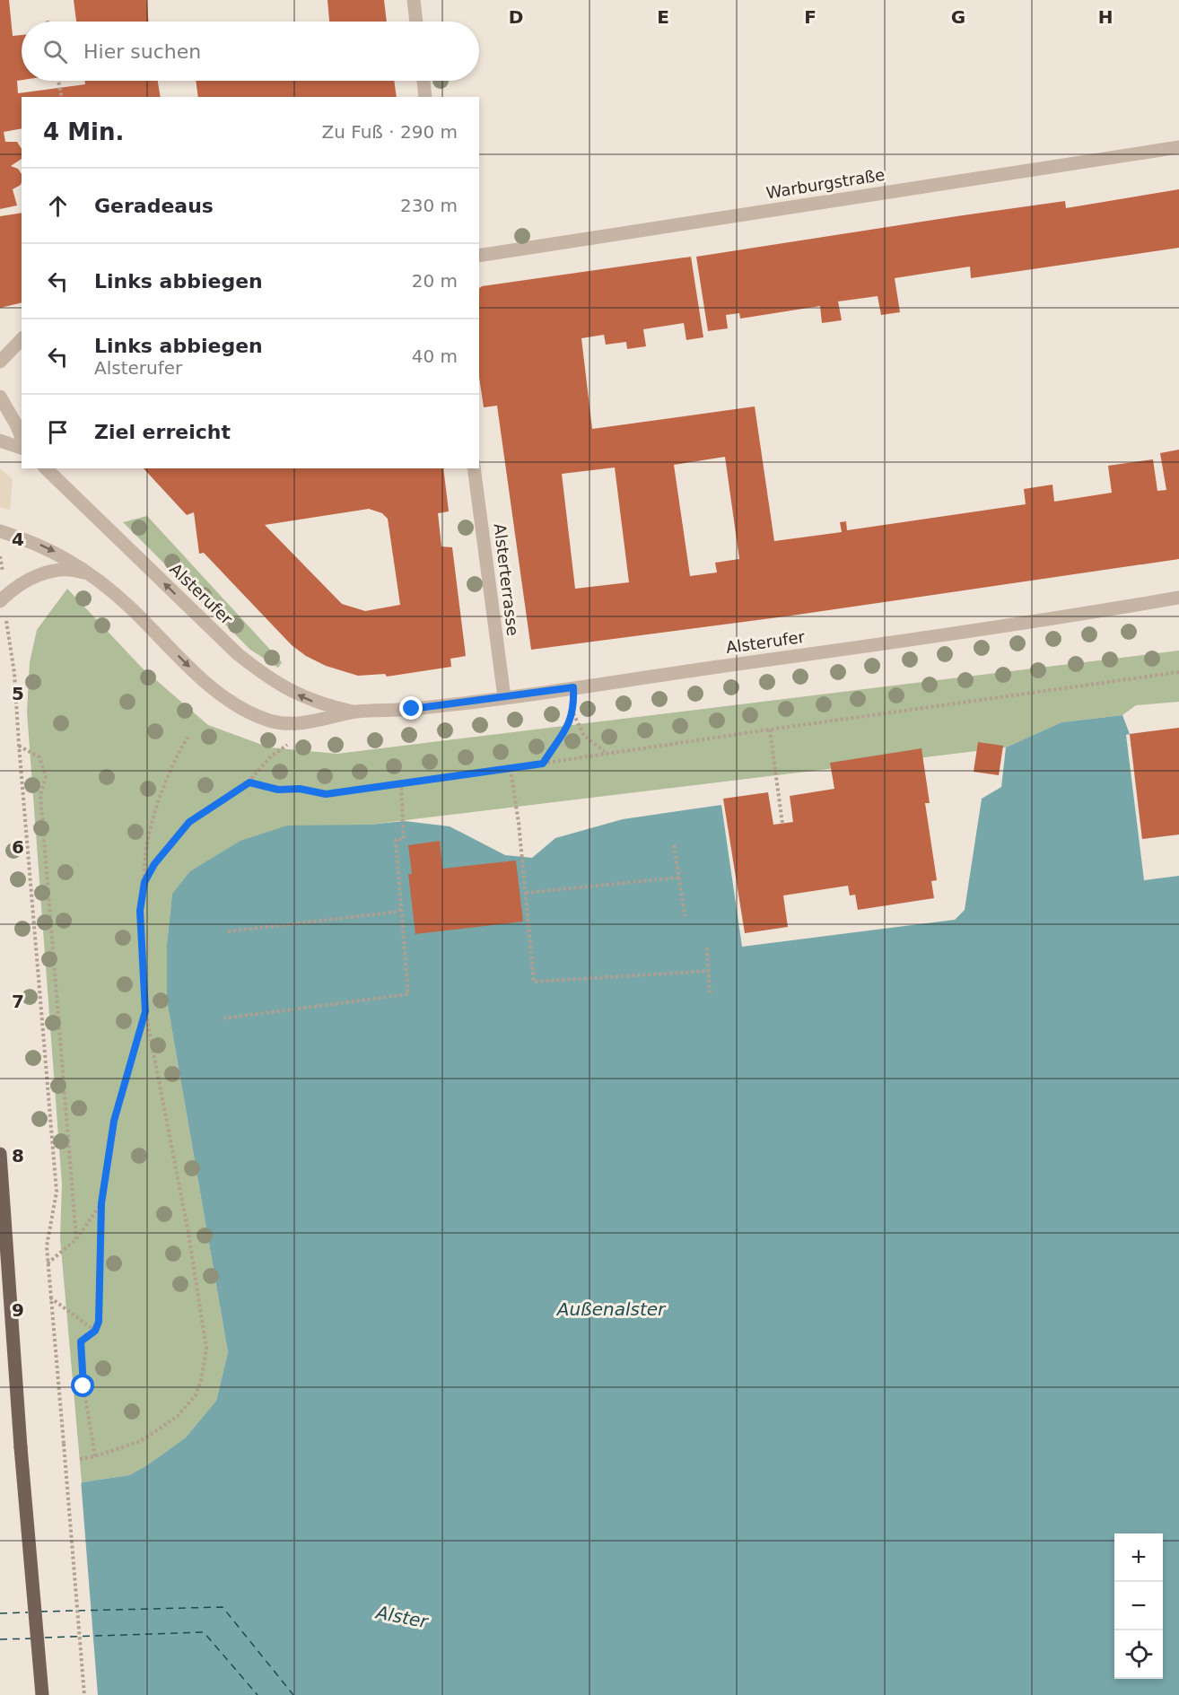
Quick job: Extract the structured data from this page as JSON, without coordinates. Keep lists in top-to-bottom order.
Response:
{
  "streets": {
    "street": ["Warburgstraße", "Alsterterrasse", "Alsterufer"]
  },
  "crossings": [
    ["Alsterterrasse", "Alsterufer"]
  ],
  "water": ["Außenalster", "Alster"],
  "page": {
    "search": "Hier suchen",
    "heading": ["4 Min.", "Zu Fuß · 290 m"],
    "list": [
      ["Geradeaus", "230 m"],
      ["Links abbiegen", "20 m"],
      ["Links abbiegen", "Alsterufer", "40 m"],
      "Ziel erreicht"
    ],
    "map_buttons": ["+", "−"]
  },
  "grid": {
    "columns": [
      "D",
      "E",
      "F",
      "G",
      "H"
    ],
    "rows": [
      "4",
      "5",
      "6",
      "7",
      "8",
      "9"
    ]
  }
}
